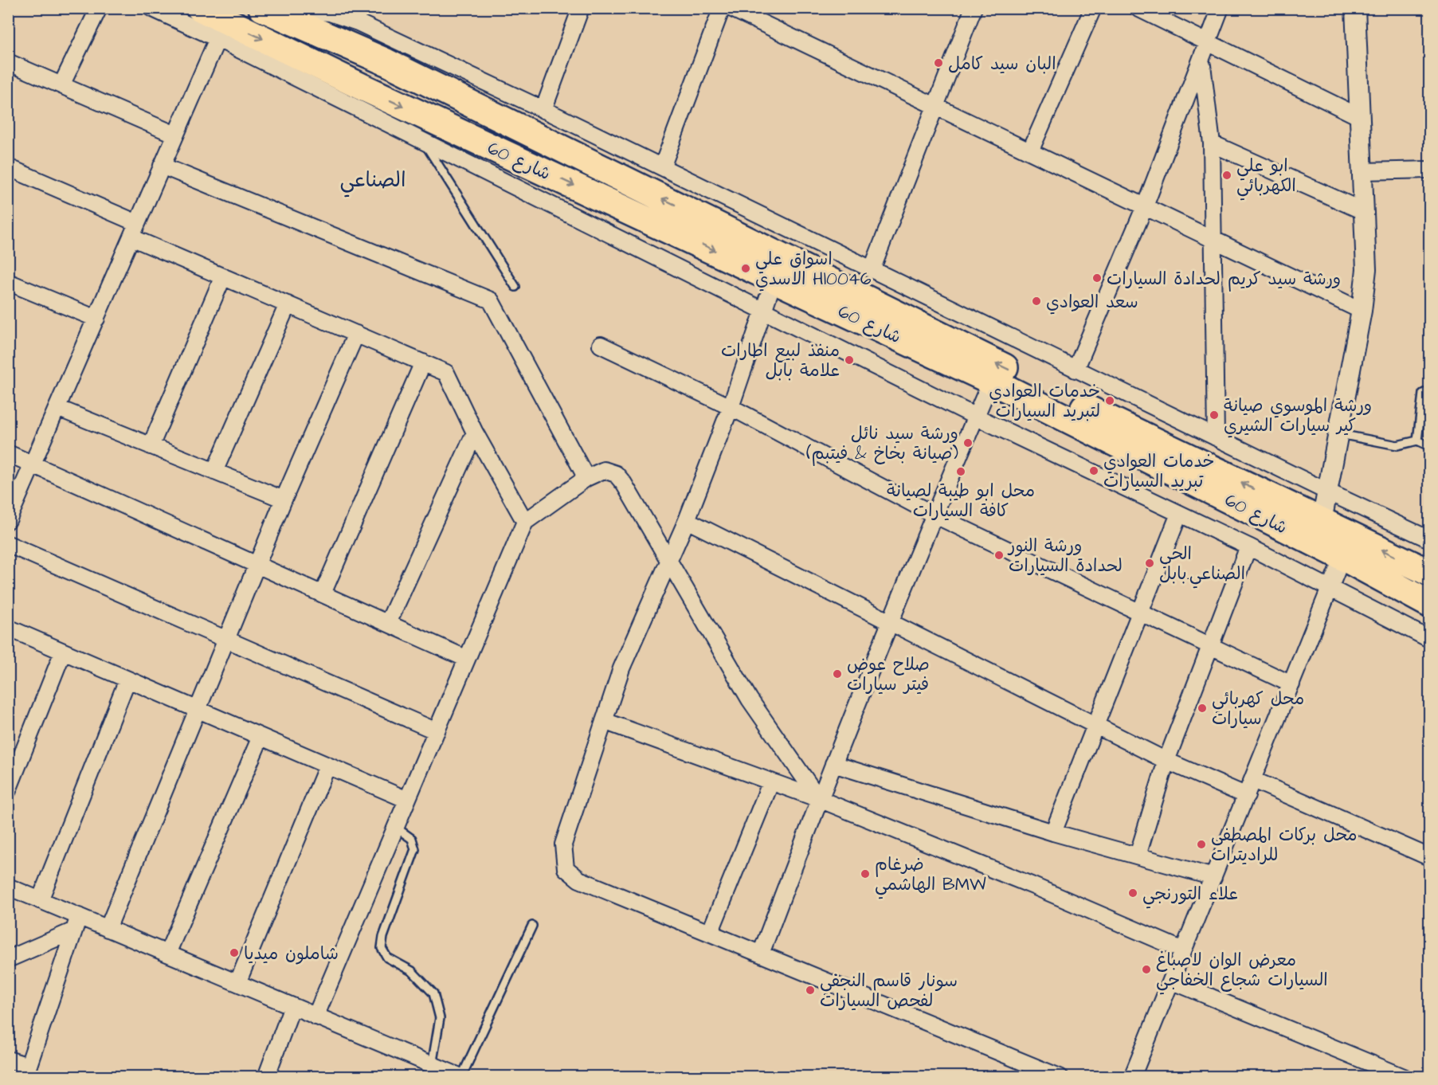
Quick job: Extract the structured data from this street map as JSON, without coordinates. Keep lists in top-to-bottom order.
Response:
{
  "streets": {
    "highway": ["شارع 60"]
  },
  "districts": ["الصناعي"],
  "places": [
    "البان سيد كامل",
    "ابو علي الكهربائي",
    "اسواق علي الاسدي Hl0046",
    "ورشة سيد كريم لحدادة السيارات",
    "سعد العوادي",
    "منفذ لبيع اطارات علامة بابل",
    "خدمات العوادي لتبريد السيارات",
    "ورشة الموسوي صيانة كير سيارات الشيري",
    "ورشة سيد نائل (صيانة بخاخ & فيتبم)",
    "خدمات العوادي تبريد السيارات",
    "محل ابو طيبة لصيانة كافة السيارات",
    "ورشة النور لحدادة السيارات",
    "الحي الصناعي.بابل",
    "صلاح عوض فيتر سيارات",
    "محل كهربائي سيارات",
    "محل بركات المصطفى للراديترات",
    "ضرغام الهاشمي BMW",
    "علاء التورنجي",
    "شاملون ميديا",
    "معرض الوان لاصباغ السيارات شجاع الخفاجي",
    "سونار قاسم النجفي لفحص السيارات"
  ]
}
